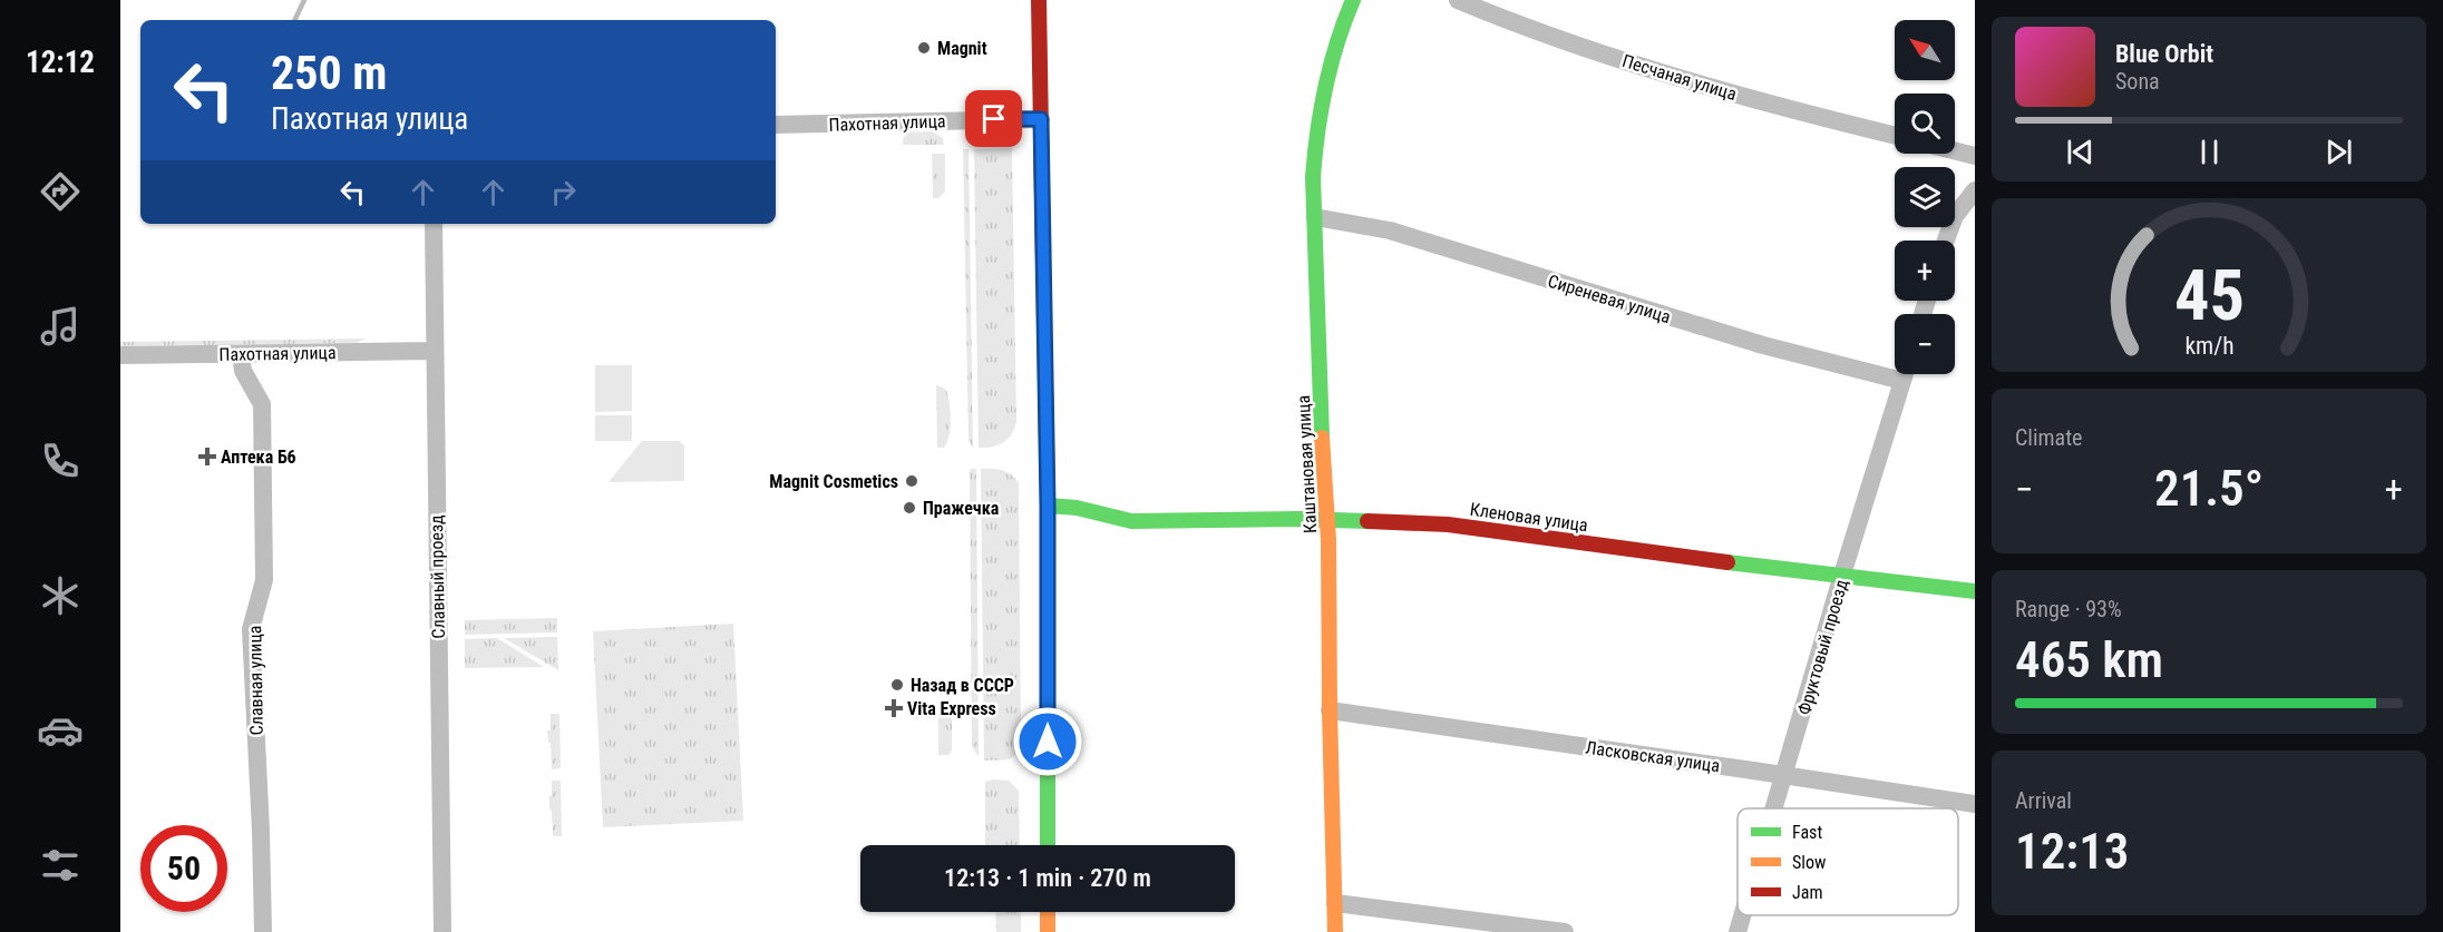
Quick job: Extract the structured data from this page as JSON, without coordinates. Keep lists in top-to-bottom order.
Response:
{
  "streets": {
    "street": [
      "Песчаная улица",
      "Пахотная улица",
      "Сиреневая улица",
      "Каштановая улица",
      "Кленовая улица",
      "Славный проезд",
      "Фруктовый проезд",
      "Славная улица",
      "Ласковская улица"
    ]
  },
  "crossings": [
    ["Пахотная улица", "Славный проезд"],
    ["Пахотная улица", "Славная улица"],
    ["Сиреневая улица", "Каштановая улица"],
    ["Сиреневая улица", "Фруктовый проезд"],
    ["Каштановая улица", "Кленовая улица"],
    ["Каштановая улица", "Ласковская улица"],
    ["Кленовая улица", "Фруктовый проезд"],
    ["Фруктовый проезд", "Ласковская улица"]
  ],
  "places": {
    "other": [
      "Magnit",
      "Magnit Cosmetics",
      "Пражечка",
      "Назад в СССР"
    ],
    "health": ["Аптека Б6", "Vita Express"]
  },
  "legend": ["Fast", "Slow", "Jam"],
  "north": "top left",
  "page": {
    "tabs": "12:12",
    "map_buttons": ["+", "−"],
    "turn": ["250 m", "Пахотная улица"],
    "song": ["Blue Orbit", "Sona"],
    "tile": [
      "Climate",
      ["Range · 93%", "465 km"],
      ["Arrival", "12:13"]
    ],
    "heat": ["−", "21.5°", "+"],
    "limit": "50",
    "trip": "12:13 · 1 min · 270 m",
    "gauge": ["45", "km/h"]
  }
}
